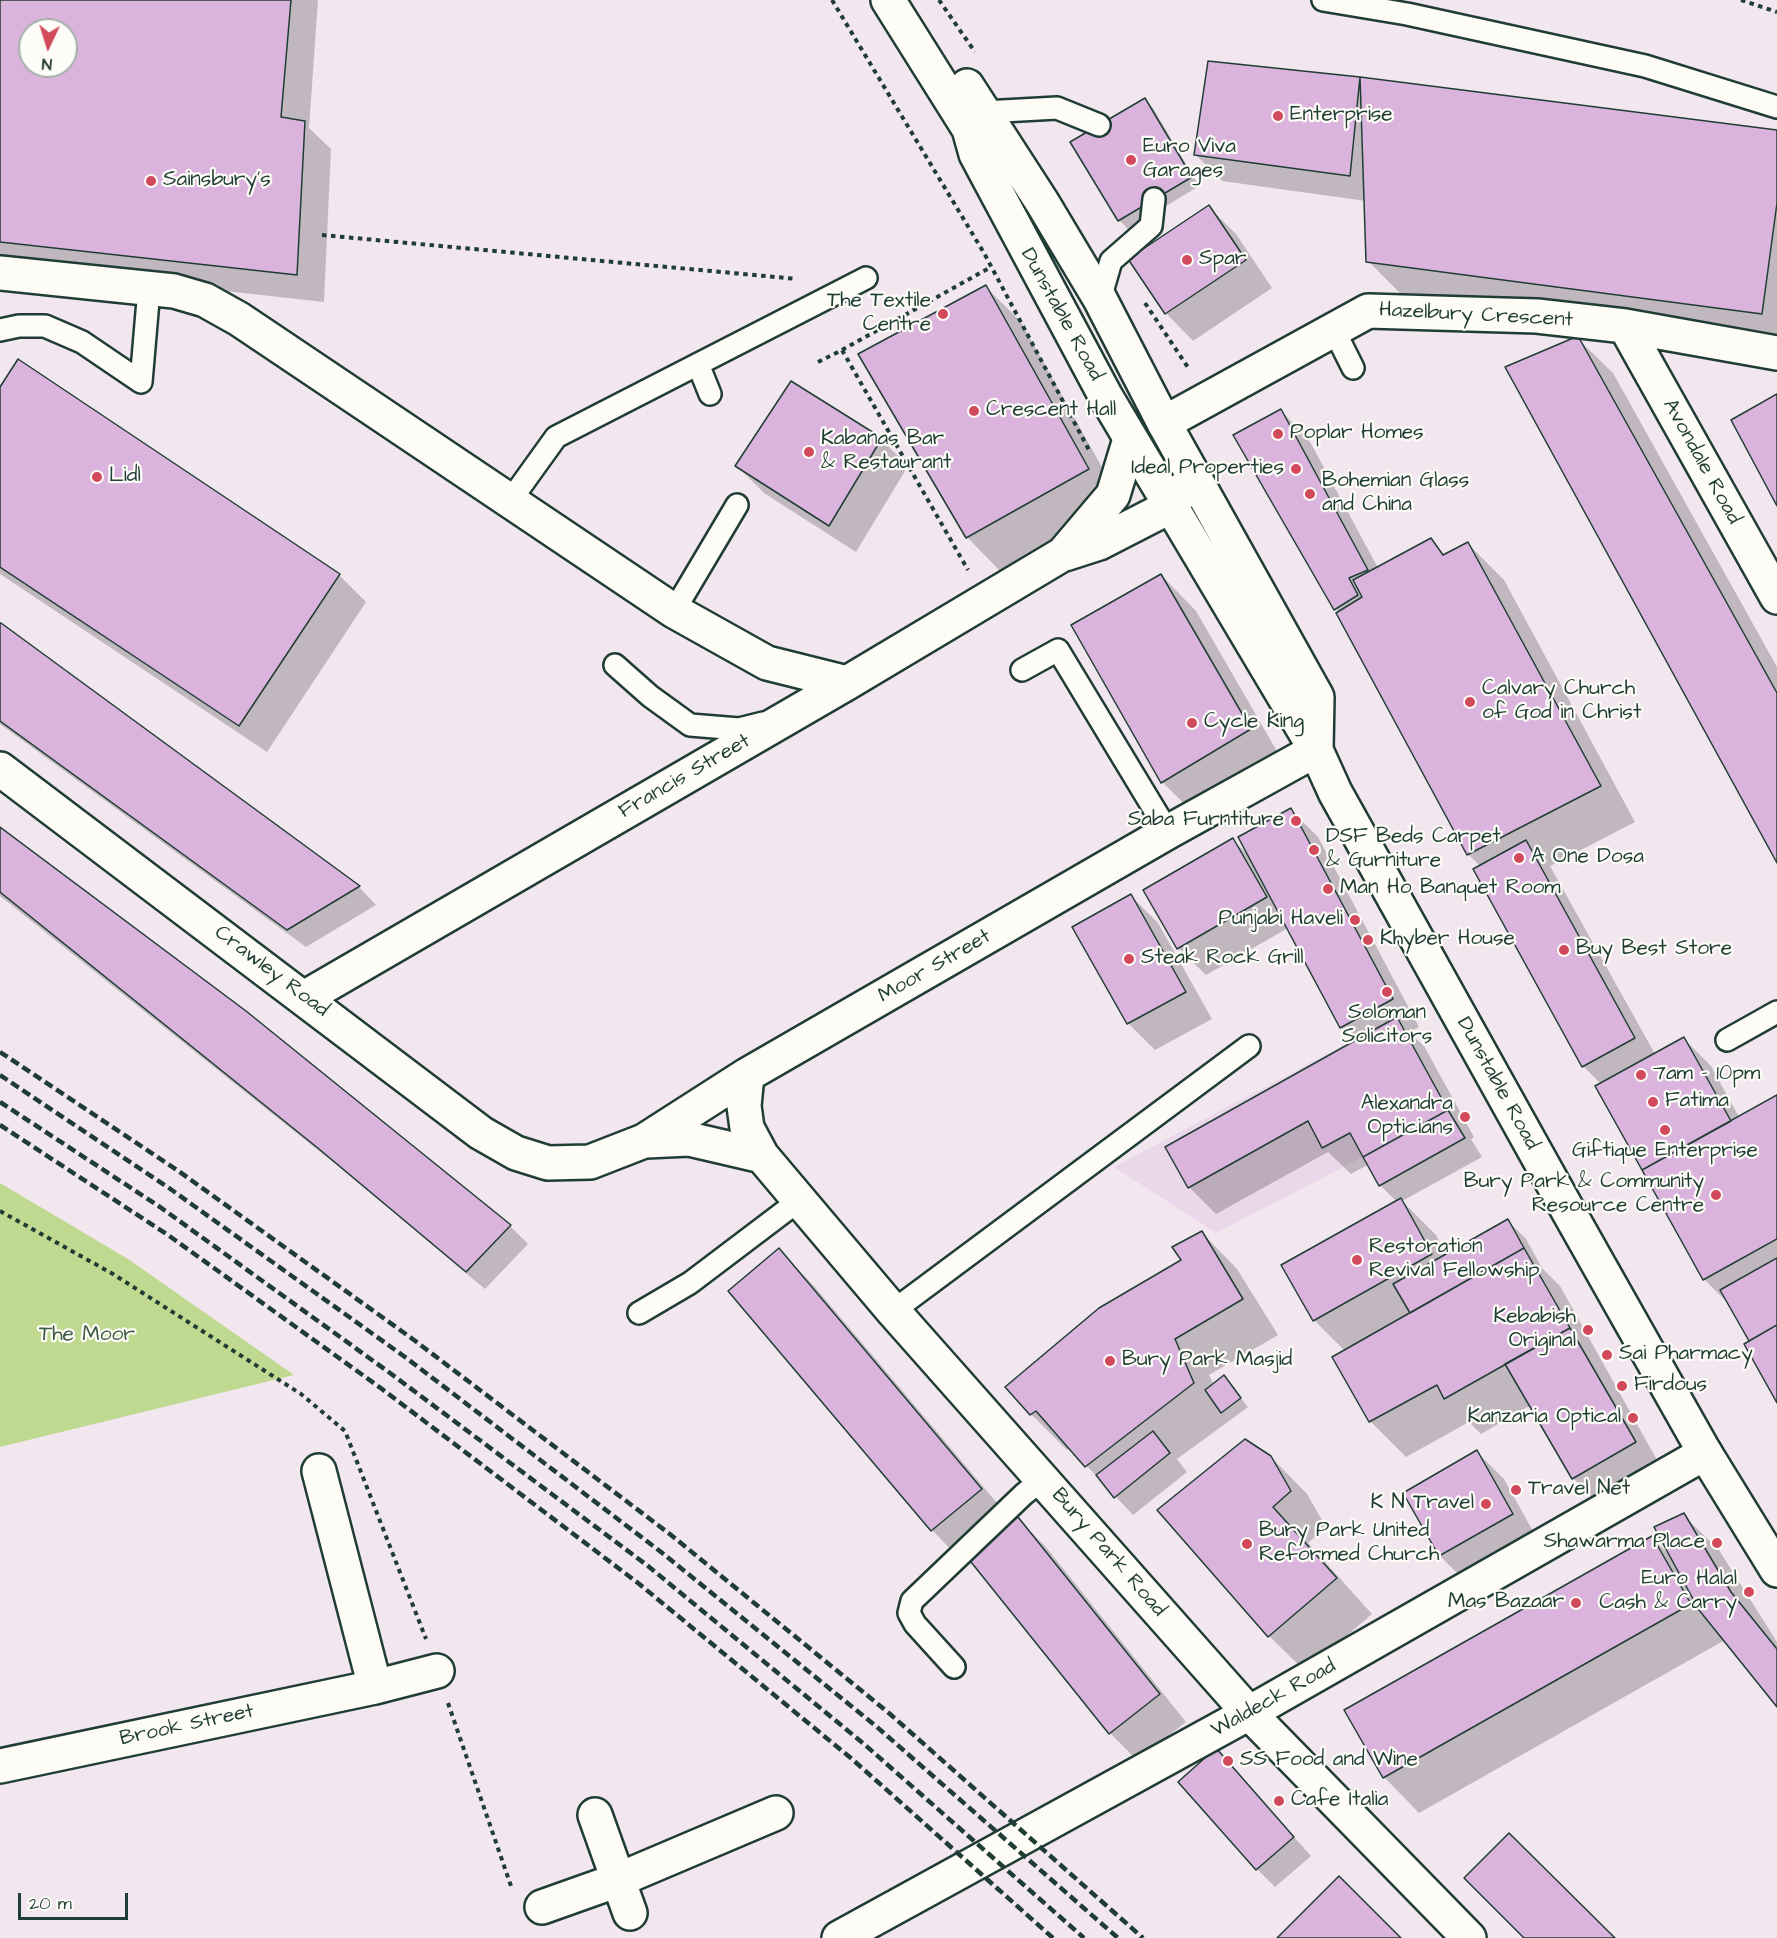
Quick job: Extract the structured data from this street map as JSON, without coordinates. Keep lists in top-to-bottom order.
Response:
{
  "streets": {
    "street": [
      "Dunstable Road",
      "Hazelbury Crescent",
      "Avondale Road",
      "Francis Street",
      "Moor Street",
      "Crawley Road",
      "Bury Park Road",
      "Waldeck Road",
      "Brook Street"
    ]
  },
  "crossings": [
    ["Dunstable Road", "Hazelbury Crescent"],
    ["Dunstable Road", "Francis Street"],
    ["Dunstable Road", "Moor Street"],
    ["Dunstable Road", "Waldeck Road"],
    ["Hazelbury Crescent", "Avondale Road"],
    ["Francis Street", "Crawley Road"],
    ["Moor Street", "Crawley Road"],
    ["Moor Street", "Bury Park Road"],
    ["Bury Park Road", "Waldeck Road"]
  ],
  "parks": ["The Moor"],
  "places": [
    "Enterprise",
    "Euro Viva Garages",
    "Sainsbury's",
    "Spar",
    "The Textile Centre",
    "Crescent Hall",
    "Poplar Homes",
    "Kabanas Bar & Restaurant",
    "Ideal Properties",
    "Lidl",
    "Bohemian Glass and China",
    "Calvary Church of God in Christ",
    "Cycle King",
    "Saba Furntiture",
    "DSF Beds Carpet & Gurniture",
    "A One Dosa",
    "Man Ho Banquet Room",
    "Punjabi Haveli",
    "Khyber House",
    "Buy Best Store",
    "Steak Rock Grill",
    "Soloman Solicitors",
    "7am - 10pm",
    "Fatima",
    "Alexandra Opticians",
    "Giftique Enterprise",
    "Bury Park & Community Resource Centre",
    "Restoration Revival Fellowship",
    "Kebabish Original",
    "Sai Pharmacy",
    "Bury Park Masjid",
    "Firdous",
    "Kanzaria Optical",
    "Travel Net",
    "K N Travel",
    "Shawarma Place",
    "Bury Park United Reformed Church",
    "Euro Halal Cash & Carry",
    "Mas Bazaar",
    "SS Food and Wine",
    "Cafe Italia"
  ],
  "scale_bar": "20 m",
  "north": "bottom"
}
